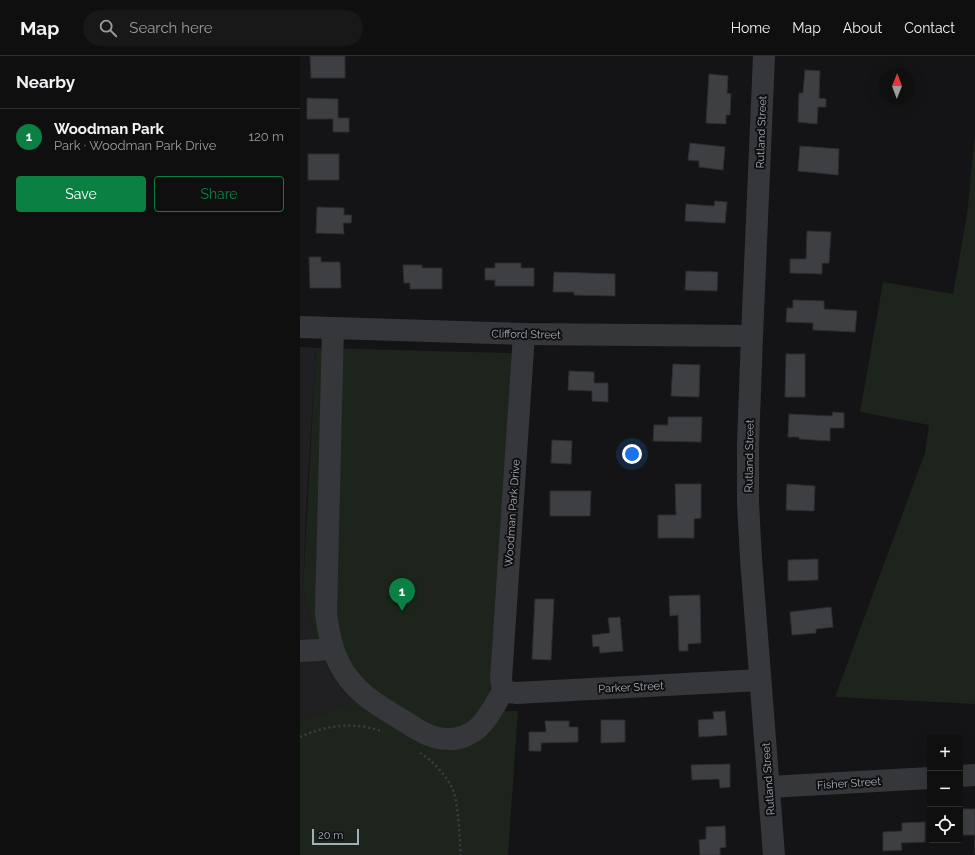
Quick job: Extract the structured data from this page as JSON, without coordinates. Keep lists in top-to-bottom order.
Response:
{
  "streets": {
    "street": [
      "Rutland Street",
      "Clifford Street",
      "Woodman Park Drive",
      "Parker Street",
      "Fisher Street"
    ]
  },
  "crossings": [
    ["Rutland Street", "Clifford Street"],
    ["Rutland Street", "Parker Street"],
    ["Rutland Street", "Fisher Street"],
    ["Clifford Street", "Woodman Park Drive"],
    ["Woodman Park Drive", "Parker Street"]
  ],
  "scale_bar": "20 m",
  "north": "top",
  "page": {
    "header": "Map",
    "search": "Search here",
    "nav": [
      "Home",
      "Map",
      "About",
      "Contact"
    ],
    "heading": "Nearby",
    "list": [
      {
        "mark": "1",
        "name": "Woodman Park",
        "note": "Park · Woodman Park Drive",
        "value": "120 m"
      }
    ],
    "buttons": ["Save", "Share"],
    "pins": "1",
    "map_buttons": ["+", "−"],
    "scale": "20 m"
  }
}
